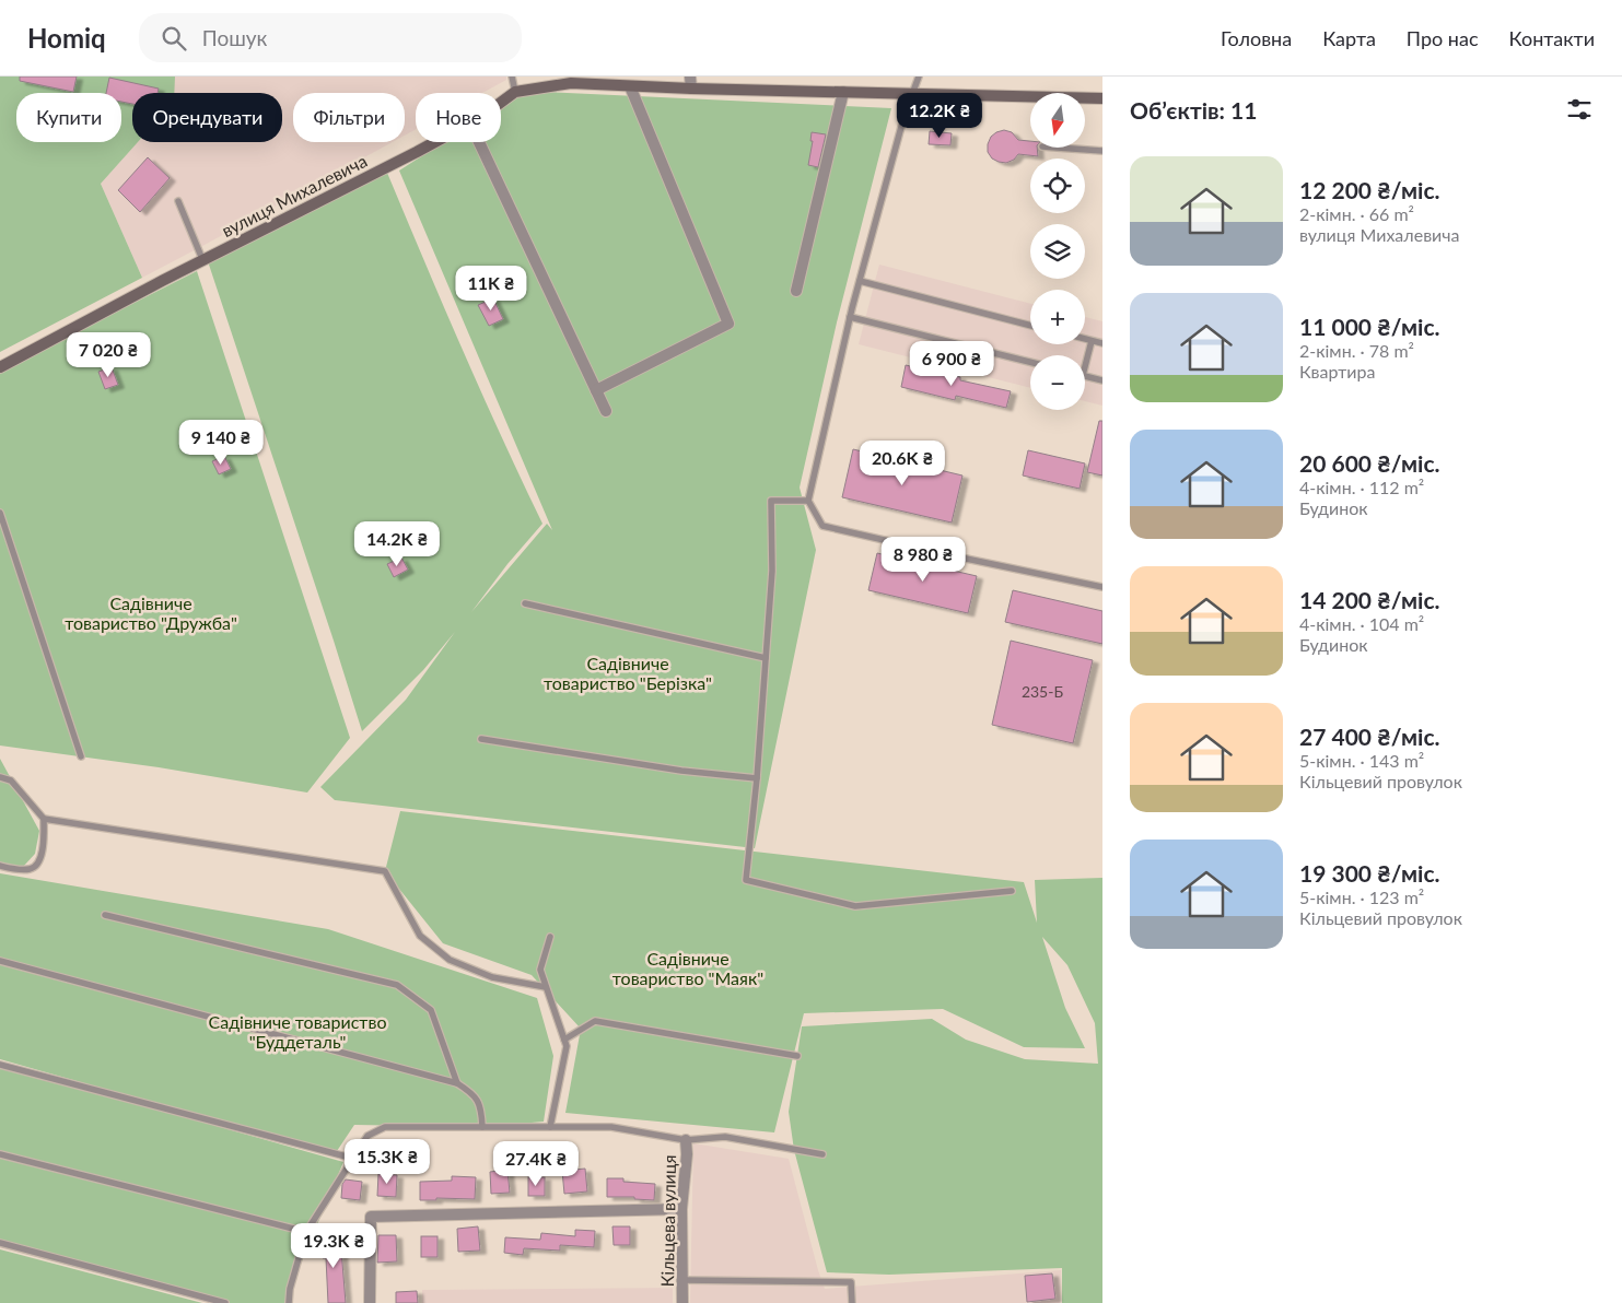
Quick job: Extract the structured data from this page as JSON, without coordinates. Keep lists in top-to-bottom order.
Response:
{
  "streets": {
    "street": ["вулиця Михалевича", "Кільцева вулиця"]
  },
  "parks": [
    "Садівниче товариство \"Дружба\"",
    "Садівниче товариство \"Берізка\"",
    "Садівниче товариство \"Маяк\"",
    "Садівниче товариство \"Буддеталь\""
  ],
  "house_numbers": ["235-Б"],
  "north": "bottom",
  "page": {
    "header": "Homiq",
    "search": "Пошук",
    "nav": [
      "Головна",
      "Карта",
      "Про нас",
      "Контакти"
    ],
    "heading": "Об’єктів: 11",
    "map_buttons": ["+", "−"],
    "price": [
      "12.2K ₴",
      "11K ₴",
      "7 020 ₴",
      "6 900 ₴",
      "9 140 ₴",
      "20.6K ₴",
      "14.2K ₴",
      "8 980 ₴",
      "15.3K ₴",
      "27.4K ₴",
      "19.3K ₴"
    ],
    "chip": [
      "Купити",
      "Орендувати",
      "Фільтри",
      "Нове"
    ],
    "list": [
      {
        "name": "12 200 ₴/міс.",
        "note": "2-кімн. · 66 m² · вулиця Михалевича"
      },
      {
        "name": "11 000 ₴/міс.",
        "note": "2-кімн. · 78 m² · Квартира"
      },
      {
        "name": "20 600 ₴/міс.",
        "note": "4-кімн. · 112 m² · Будинок"
      },
      {
        "name": "14 200 ₴/міс.",
        "note": "4-кімн. · 104 m² · Будинок"
      },
      {
        "name": "27 400 ₴/міс.",
        "note": "5-кімн. · 143 m² · Кільцевий провулок"
      },
      {
        "name": "19 300 ₴/міс.",
        "note": "5-кімн. · 123 m² · Кільцевий провулок"
      }
    ]
  }
}
